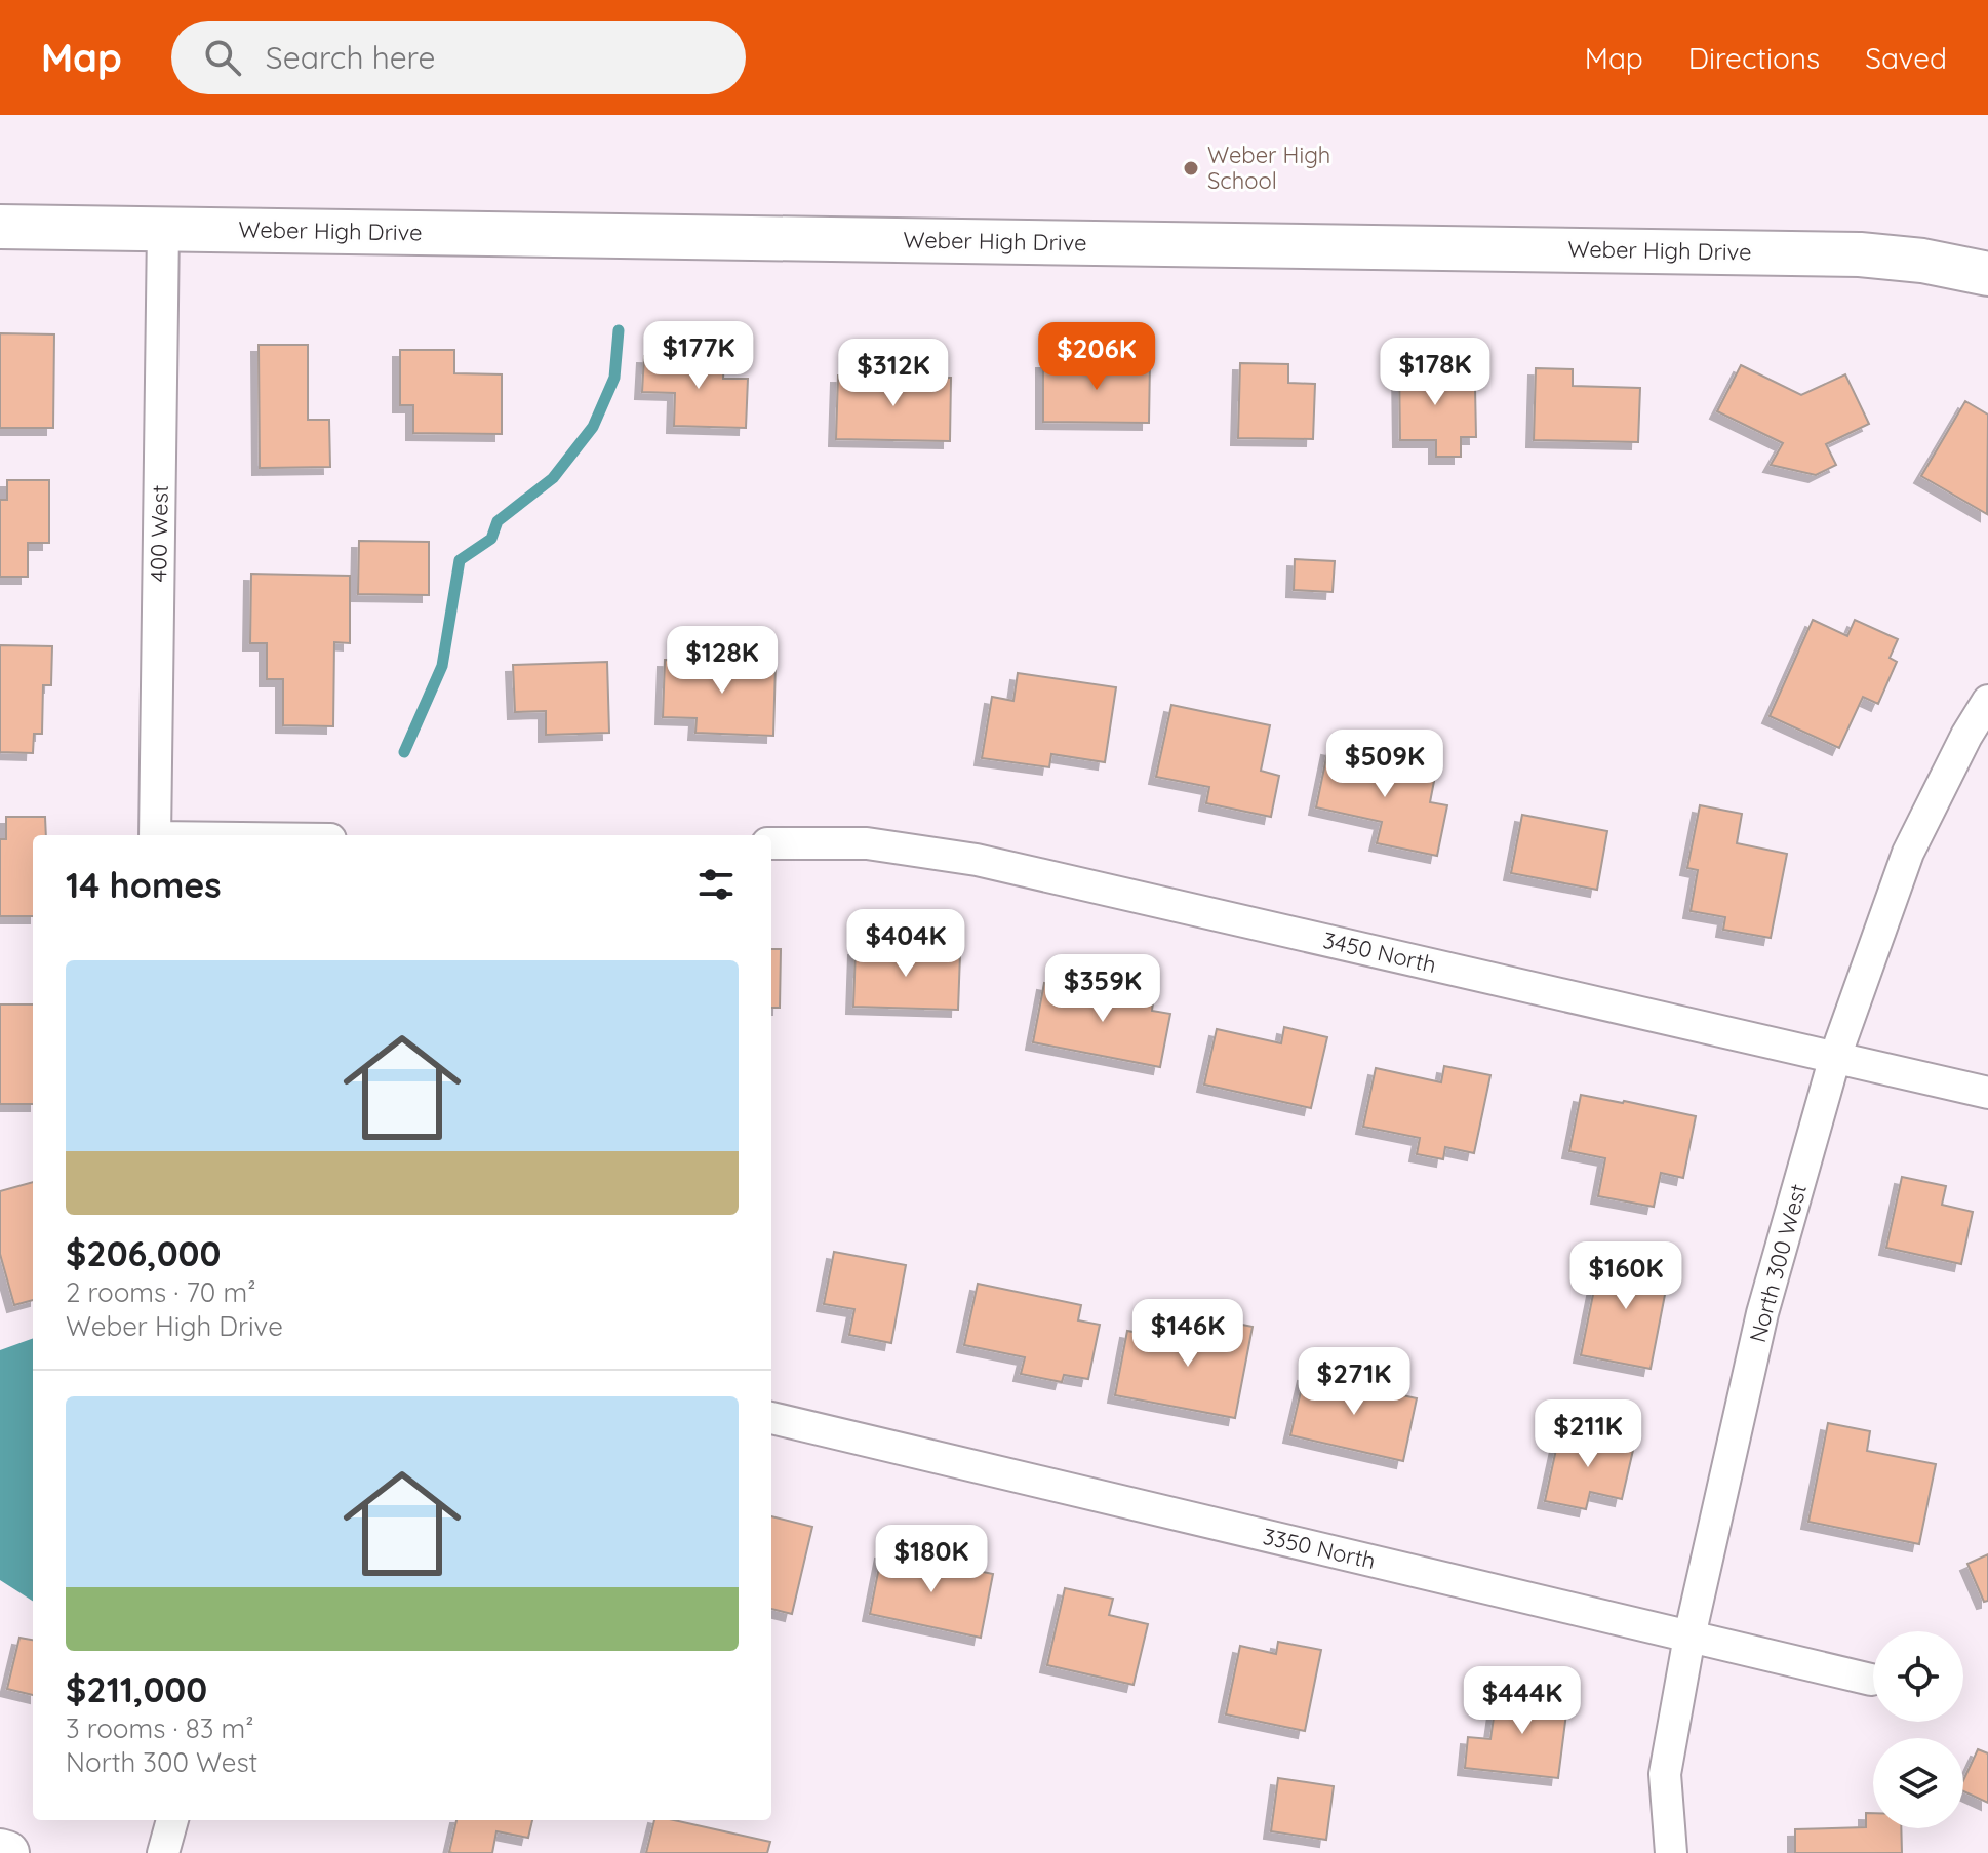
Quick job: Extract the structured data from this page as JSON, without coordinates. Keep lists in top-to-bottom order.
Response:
{
  "streets": {
    "street": [
      "Weber High Drive",
      "400 West",
      "3450 North",
      "North 300 West",
      "3350 North"
    ]
  },
  "crossings": [
    ["Weber High Drive", "400 West"],
    ["3450 North", "North 300 West"],
    ["North 300 West", "3350 North"]
  ],
  "places": ["Weber High School"],
  "page": {
    "header": "Map",
    "search": "Search here",
    "nav": ["Map", "Directions", "Saved"],
    "price": [
      "$177K",
      "$206K",
      "$178K",
      "$312K",
      "$128K",
      "$509K",
      "$404K",
      "$359K",
      "$160K",
      "$146K",
      "$271K",
      "$211K",
      "$180K",
      "$444K"
    ],
    "heading": "14 homes",
    "list": [
      {
        "name": "$206,000",
        "note": "2 rooms · 70 m² · Weber High Drive"
      },
      {
        "name": "$211,000",
        "note": "3 rooms · 83 m² · North 300 West"
      }
    ]
  }
}
